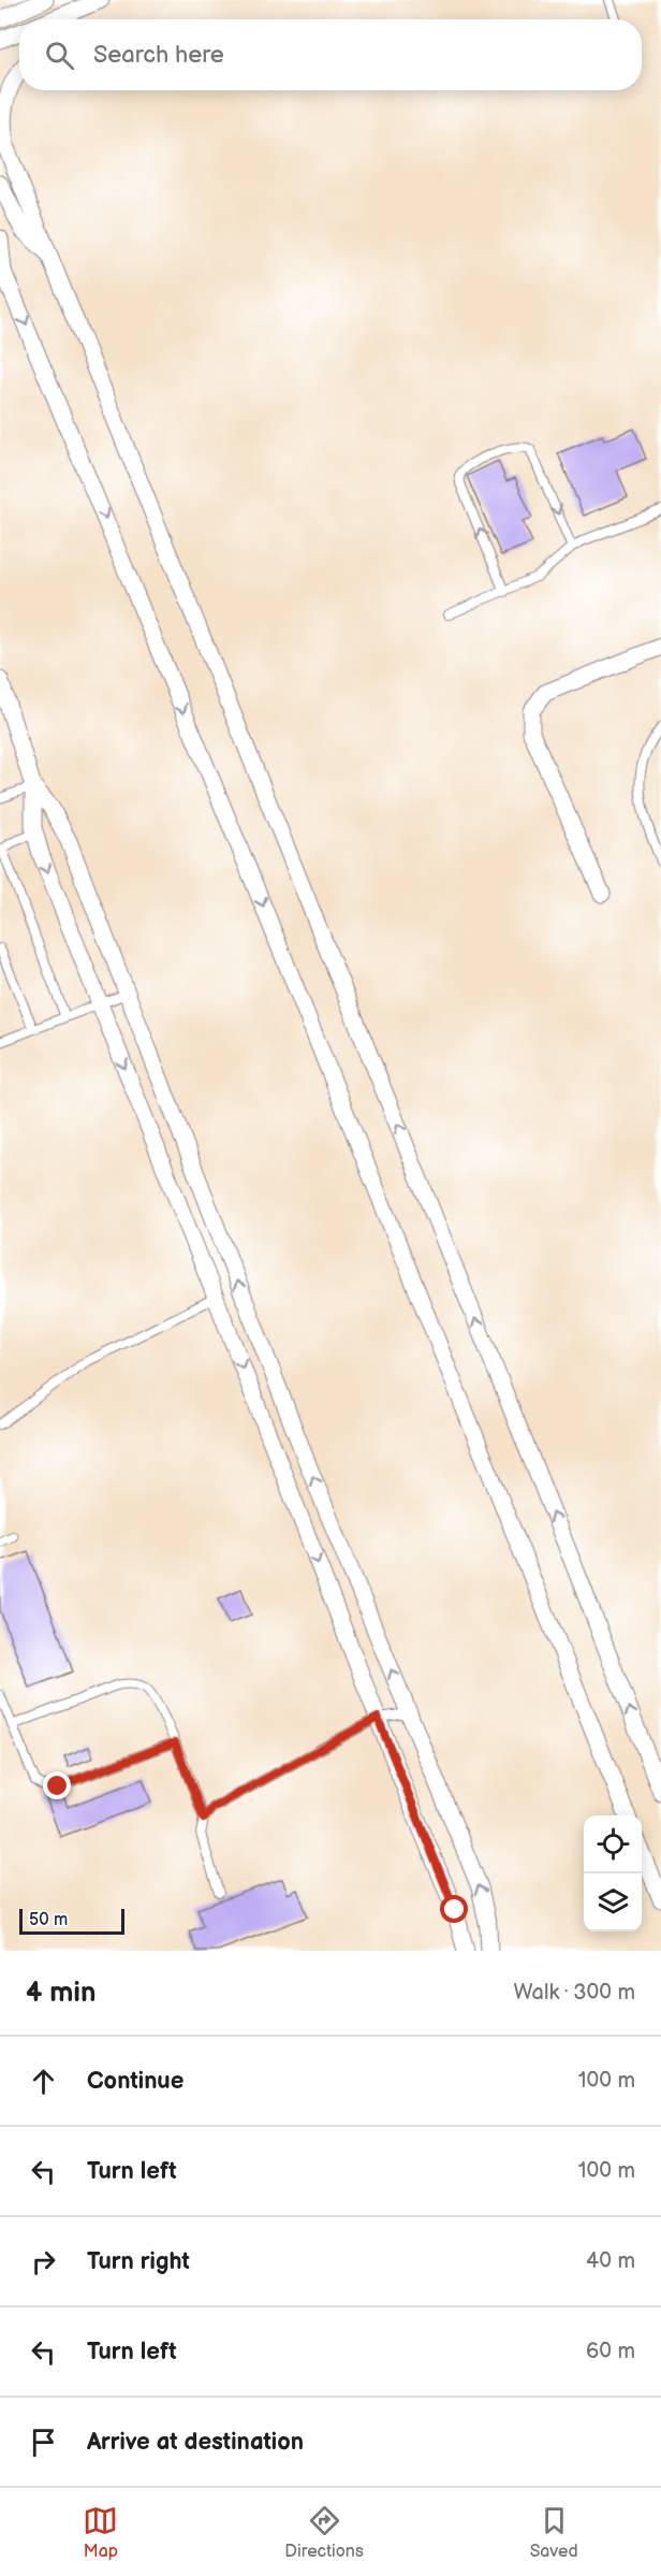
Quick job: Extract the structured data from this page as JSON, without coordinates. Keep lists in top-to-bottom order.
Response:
{
  "scale_bar": "50 m",
  "page": {
    "search": "Search here",
    "scale": "50 m",
    "heading": ["4 min", "Walk · 300 m"],
    "list": [
      ["Continue", "100 m"],
      ["Turn left", "100 m"],
      ["Turn right", "40 m"],
      ["Turn left", "60 m"],
      "Arrive at destination"
    ],
    "nav": ["Map", "Directions", "Saved"]
  }
}
